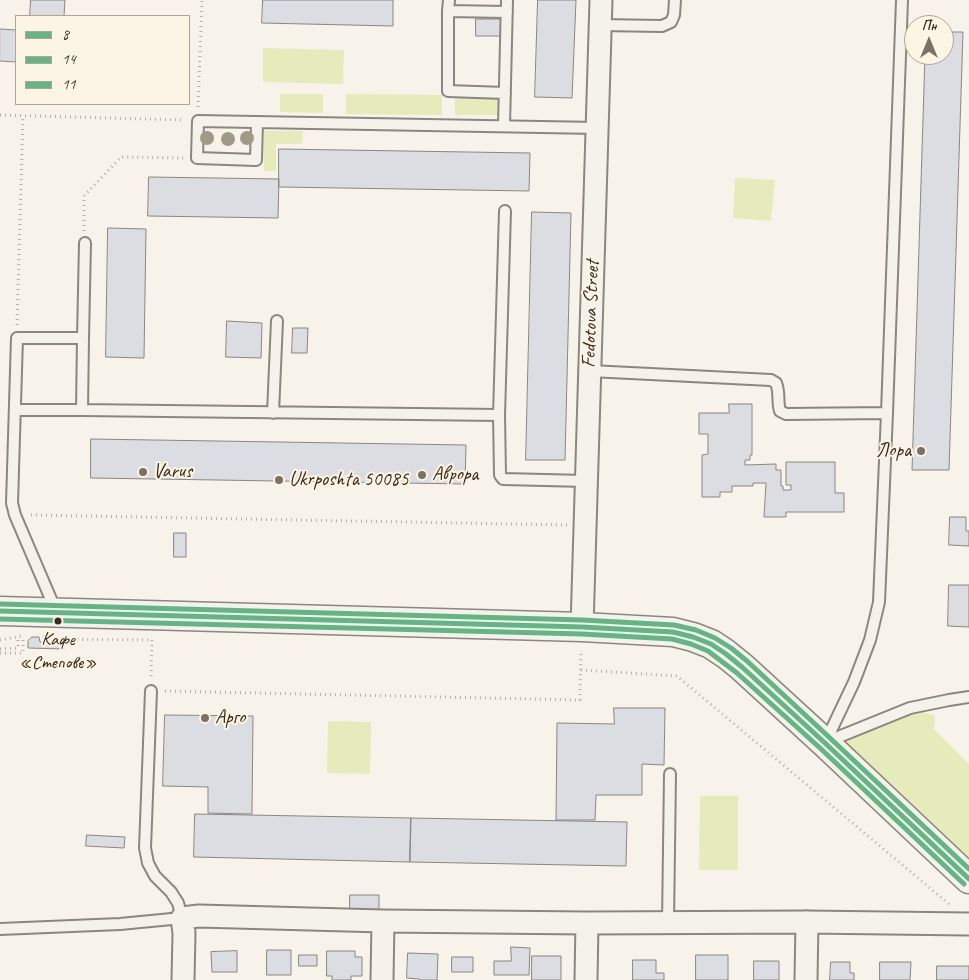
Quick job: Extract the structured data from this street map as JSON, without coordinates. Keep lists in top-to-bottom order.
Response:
{
  "streets": {
    "street": ["Fedotova Street"]
  },
  "places": [
    "Лора",
    "Varus",
    "Аврора",
    "Ukrposhta 50085",
    "Кафе «Степове»",
    "Арго"
  ],
  "lines": ["transit line 11", "transit line 8", "transit line 14"],
  "legend": ["8", "14", "11"],
  "north": "top"
}
